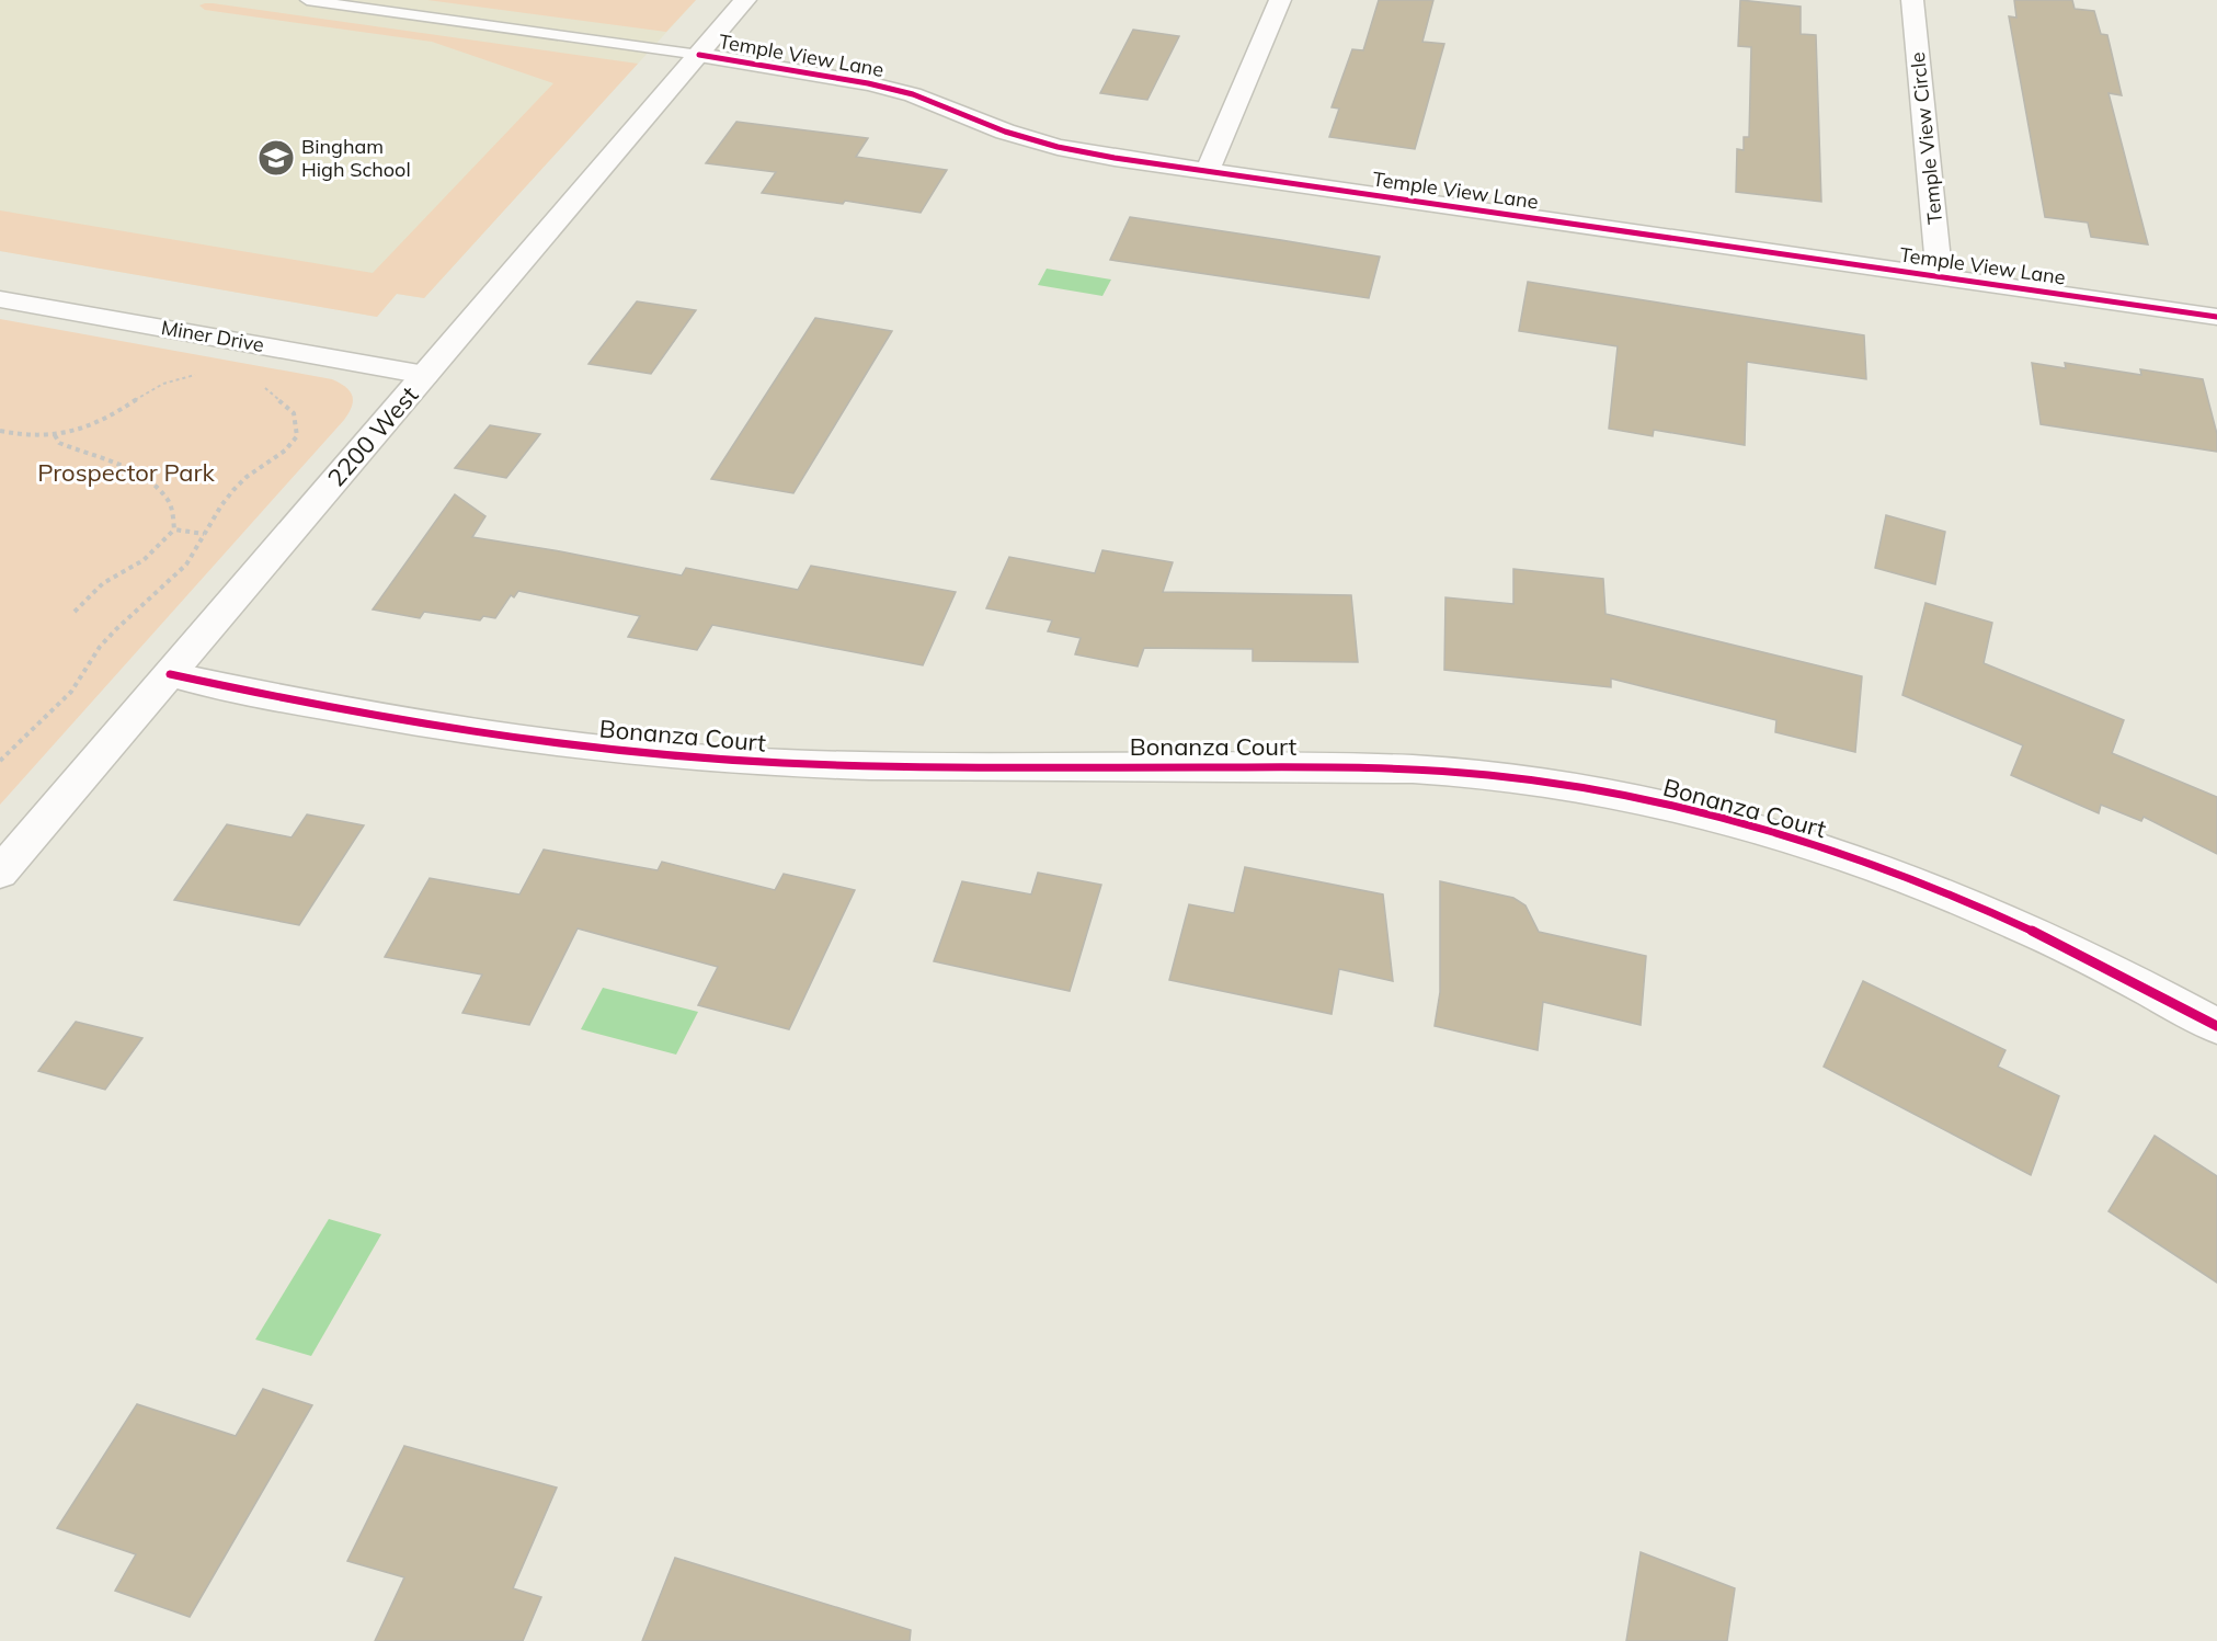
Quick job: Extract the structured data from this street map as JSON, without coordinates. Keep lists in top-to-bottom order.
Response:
{
  "streets": {
    "street": [
      "Temple View Lane",
      "Temple View Circle",
      "Miner Drive",
      "2200 West",
      "Bonanza Court"
    ]
  },
  "crossings": [
    ["Temple View Lane", "Temple View Circle"],
    ["Temple View Lane", "2200 West"],
    ["Miner Drive", "2200 West"],
    ["2200 West", "Bonanza Court"]
  ],
  "parks": ["Prospector Park"],
  "places": {
    "school or university": ["Bingham High School"]
  }
}
